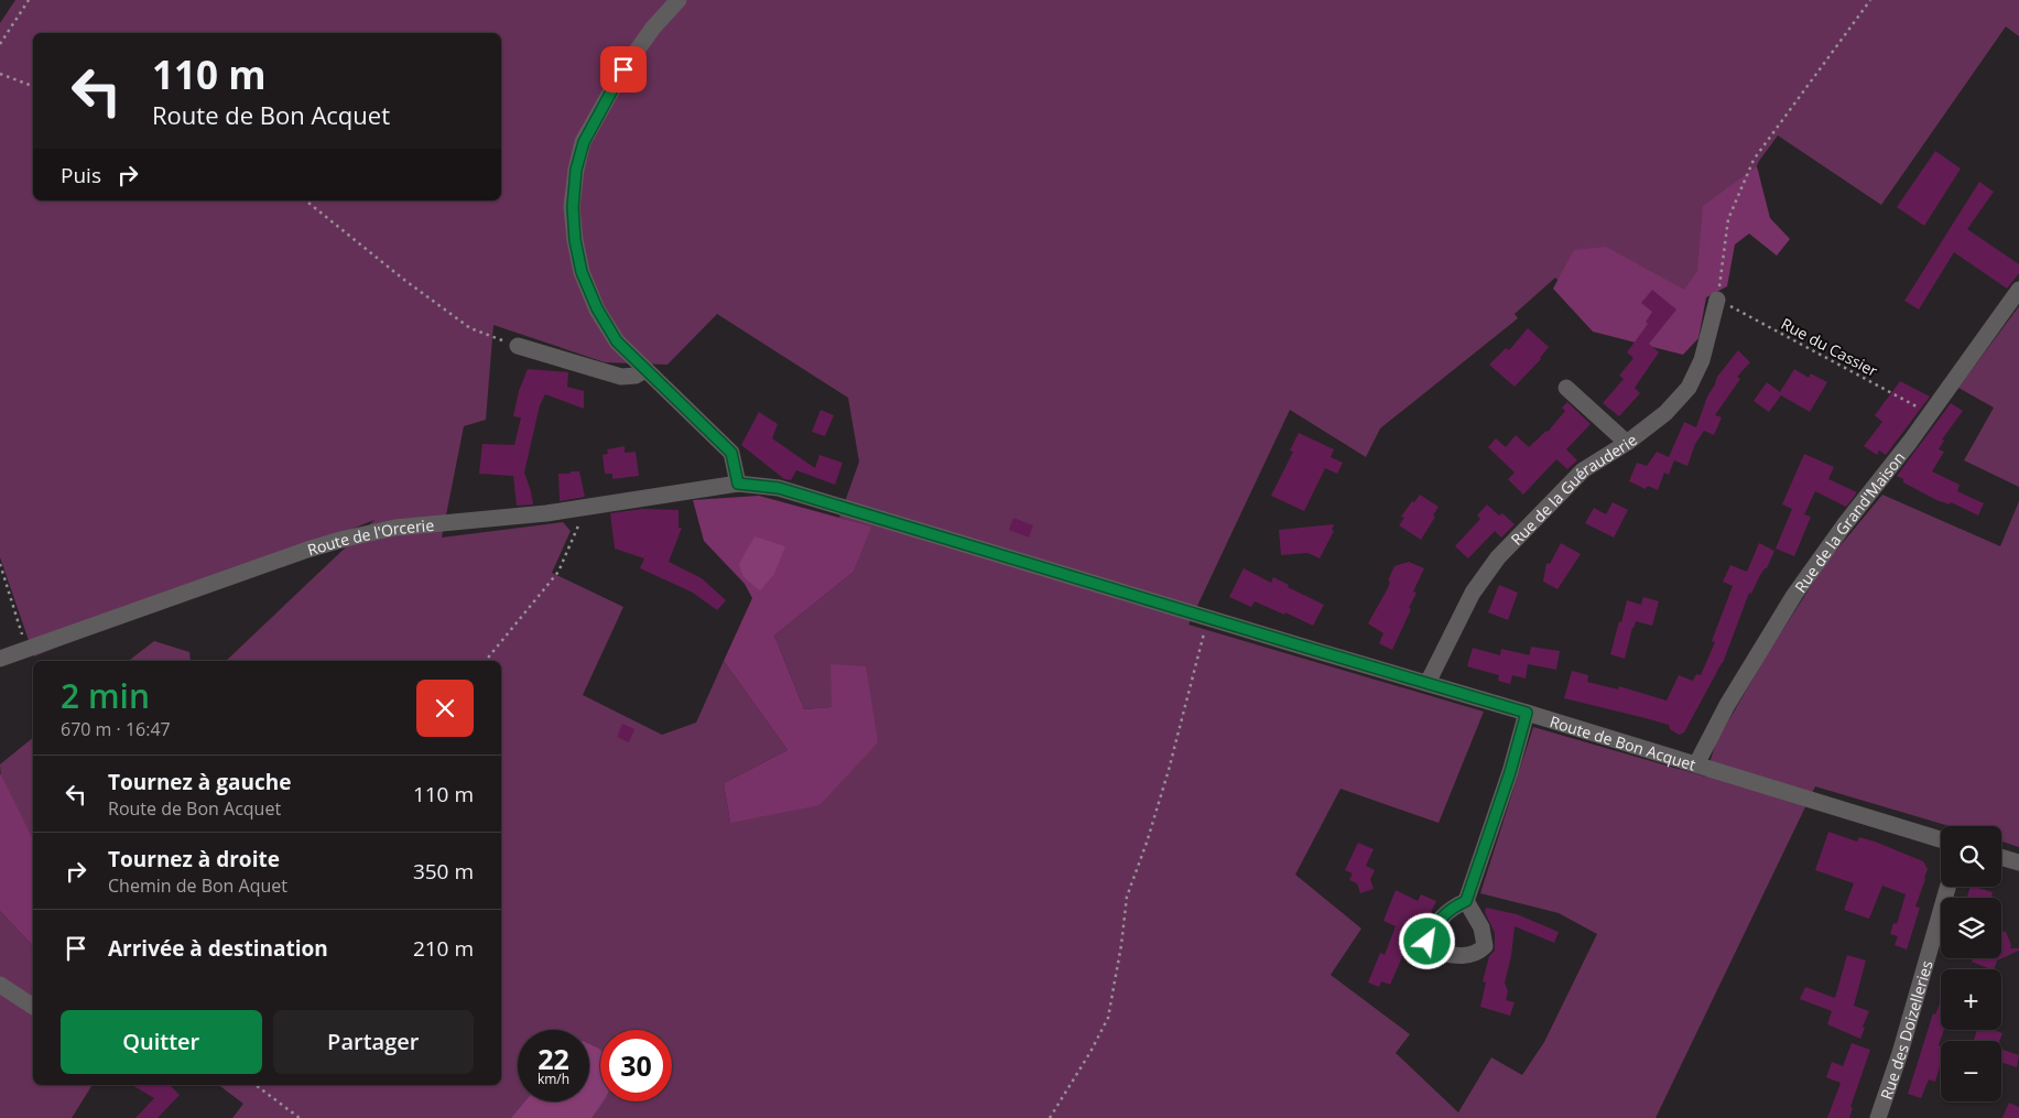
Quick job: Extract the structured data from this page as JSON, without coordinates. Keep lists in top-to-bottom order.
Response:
{
  "streets": {
    "street": [
      "Rue de la Guérauderie",
      "Rue de la Grand'Maison",
      "Route de l'Orcerie",
      "Route de Bon Acquet",
      "Rue des Doizelleries"
    ],
    "path": ["Rue du Cassier"]
  },
  "crossings": [
    ["Rue du Cassier", "Rue de la Guérauderie"],
    ["Rue du Cassier", "Rue de la Grand'Maison"],
    ["Rue de la Guérauderie", "Route de Bon Acquet"],
    ["Rue de la Grand'Maison", "Route de Bon Acquet"],
    ["Route de l'Orcerie", "Route de Bon Acquet"]
  ],
  "page": {
    "turn": ["110 m", "Route de Bon Acquet"],
    "then": "Puis",
    "heading": ["2 min", "670 m · 16:47"],
    "list": [
      {
        "name": "Tournez à gauche",
        "note": "Route de Bon Acquet",
        "value": "110 m"
      },
      {
        "name": "Tournez à droite",
        "note": "Chemin de Bon Aquet",
        "value": "350 m"
      },
      {
        "name": "Arrivée à destination",
        "value": "210 m"
      }
    ],
    "map_buttons": ["+", "−"],
    "buttons": ["Quitter", "Partager"],
    "speed": "22 km/h",
    "limit": "30"
  }
}
